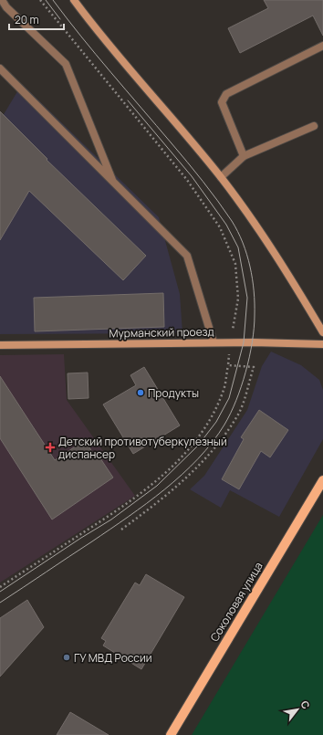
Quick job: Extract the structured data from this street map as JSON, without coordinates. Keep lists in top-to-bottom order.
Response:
{
  "streets": {
    "main road": ["Соколовая улица"],
    "street": ["Мурманский проезд"]
  },
  "places": {
    "other": ["Продукты", "ГУ МВД России"],
    "health": ["Детский противотуберкулезный диспансер"]
  },
  "scale_bar": "20 m",
  "north": "top right"
}
